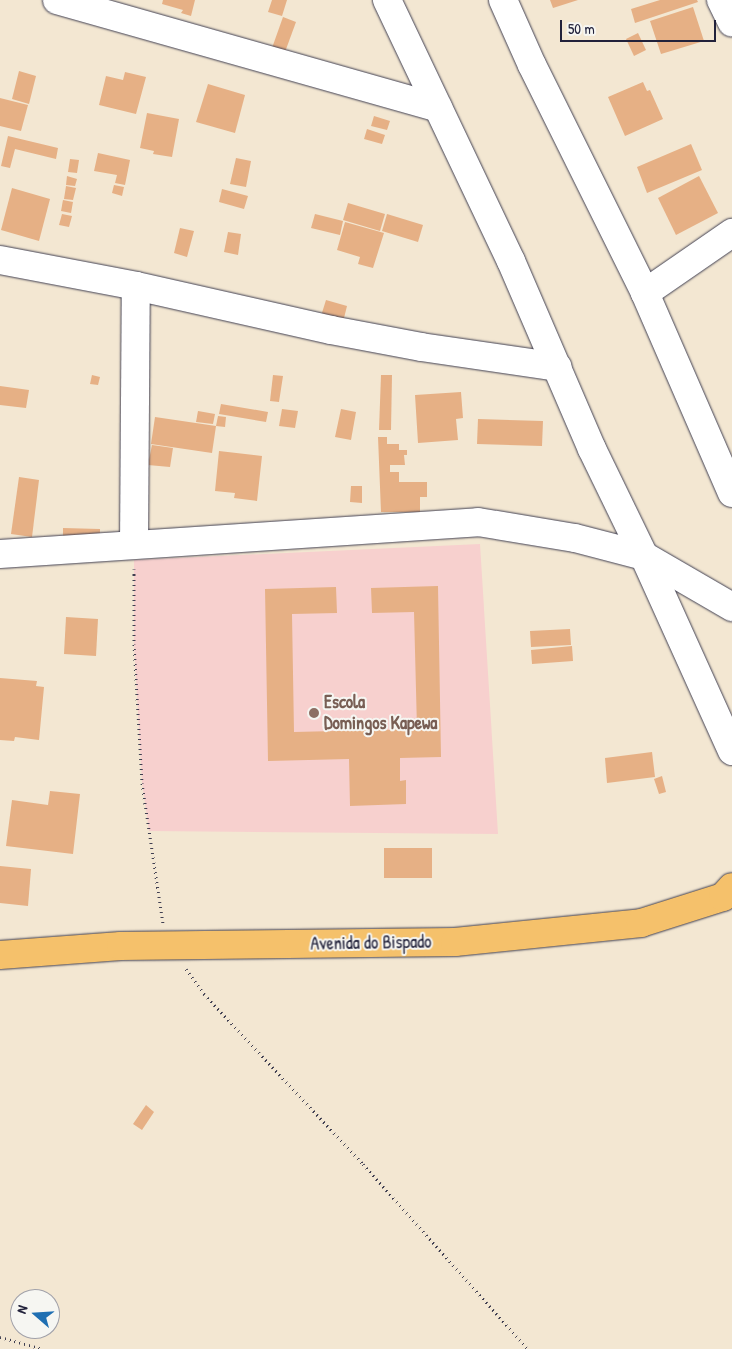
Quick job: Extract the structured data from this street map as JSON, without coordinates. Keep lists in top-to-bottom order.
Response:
{
  "streets": {
    "main road": ["Avenida do Bispado"]
  },
  "places": ["Escola Domingos Kapewa"],
  "scale_bar": "50 m",
  "north": "left"
}
